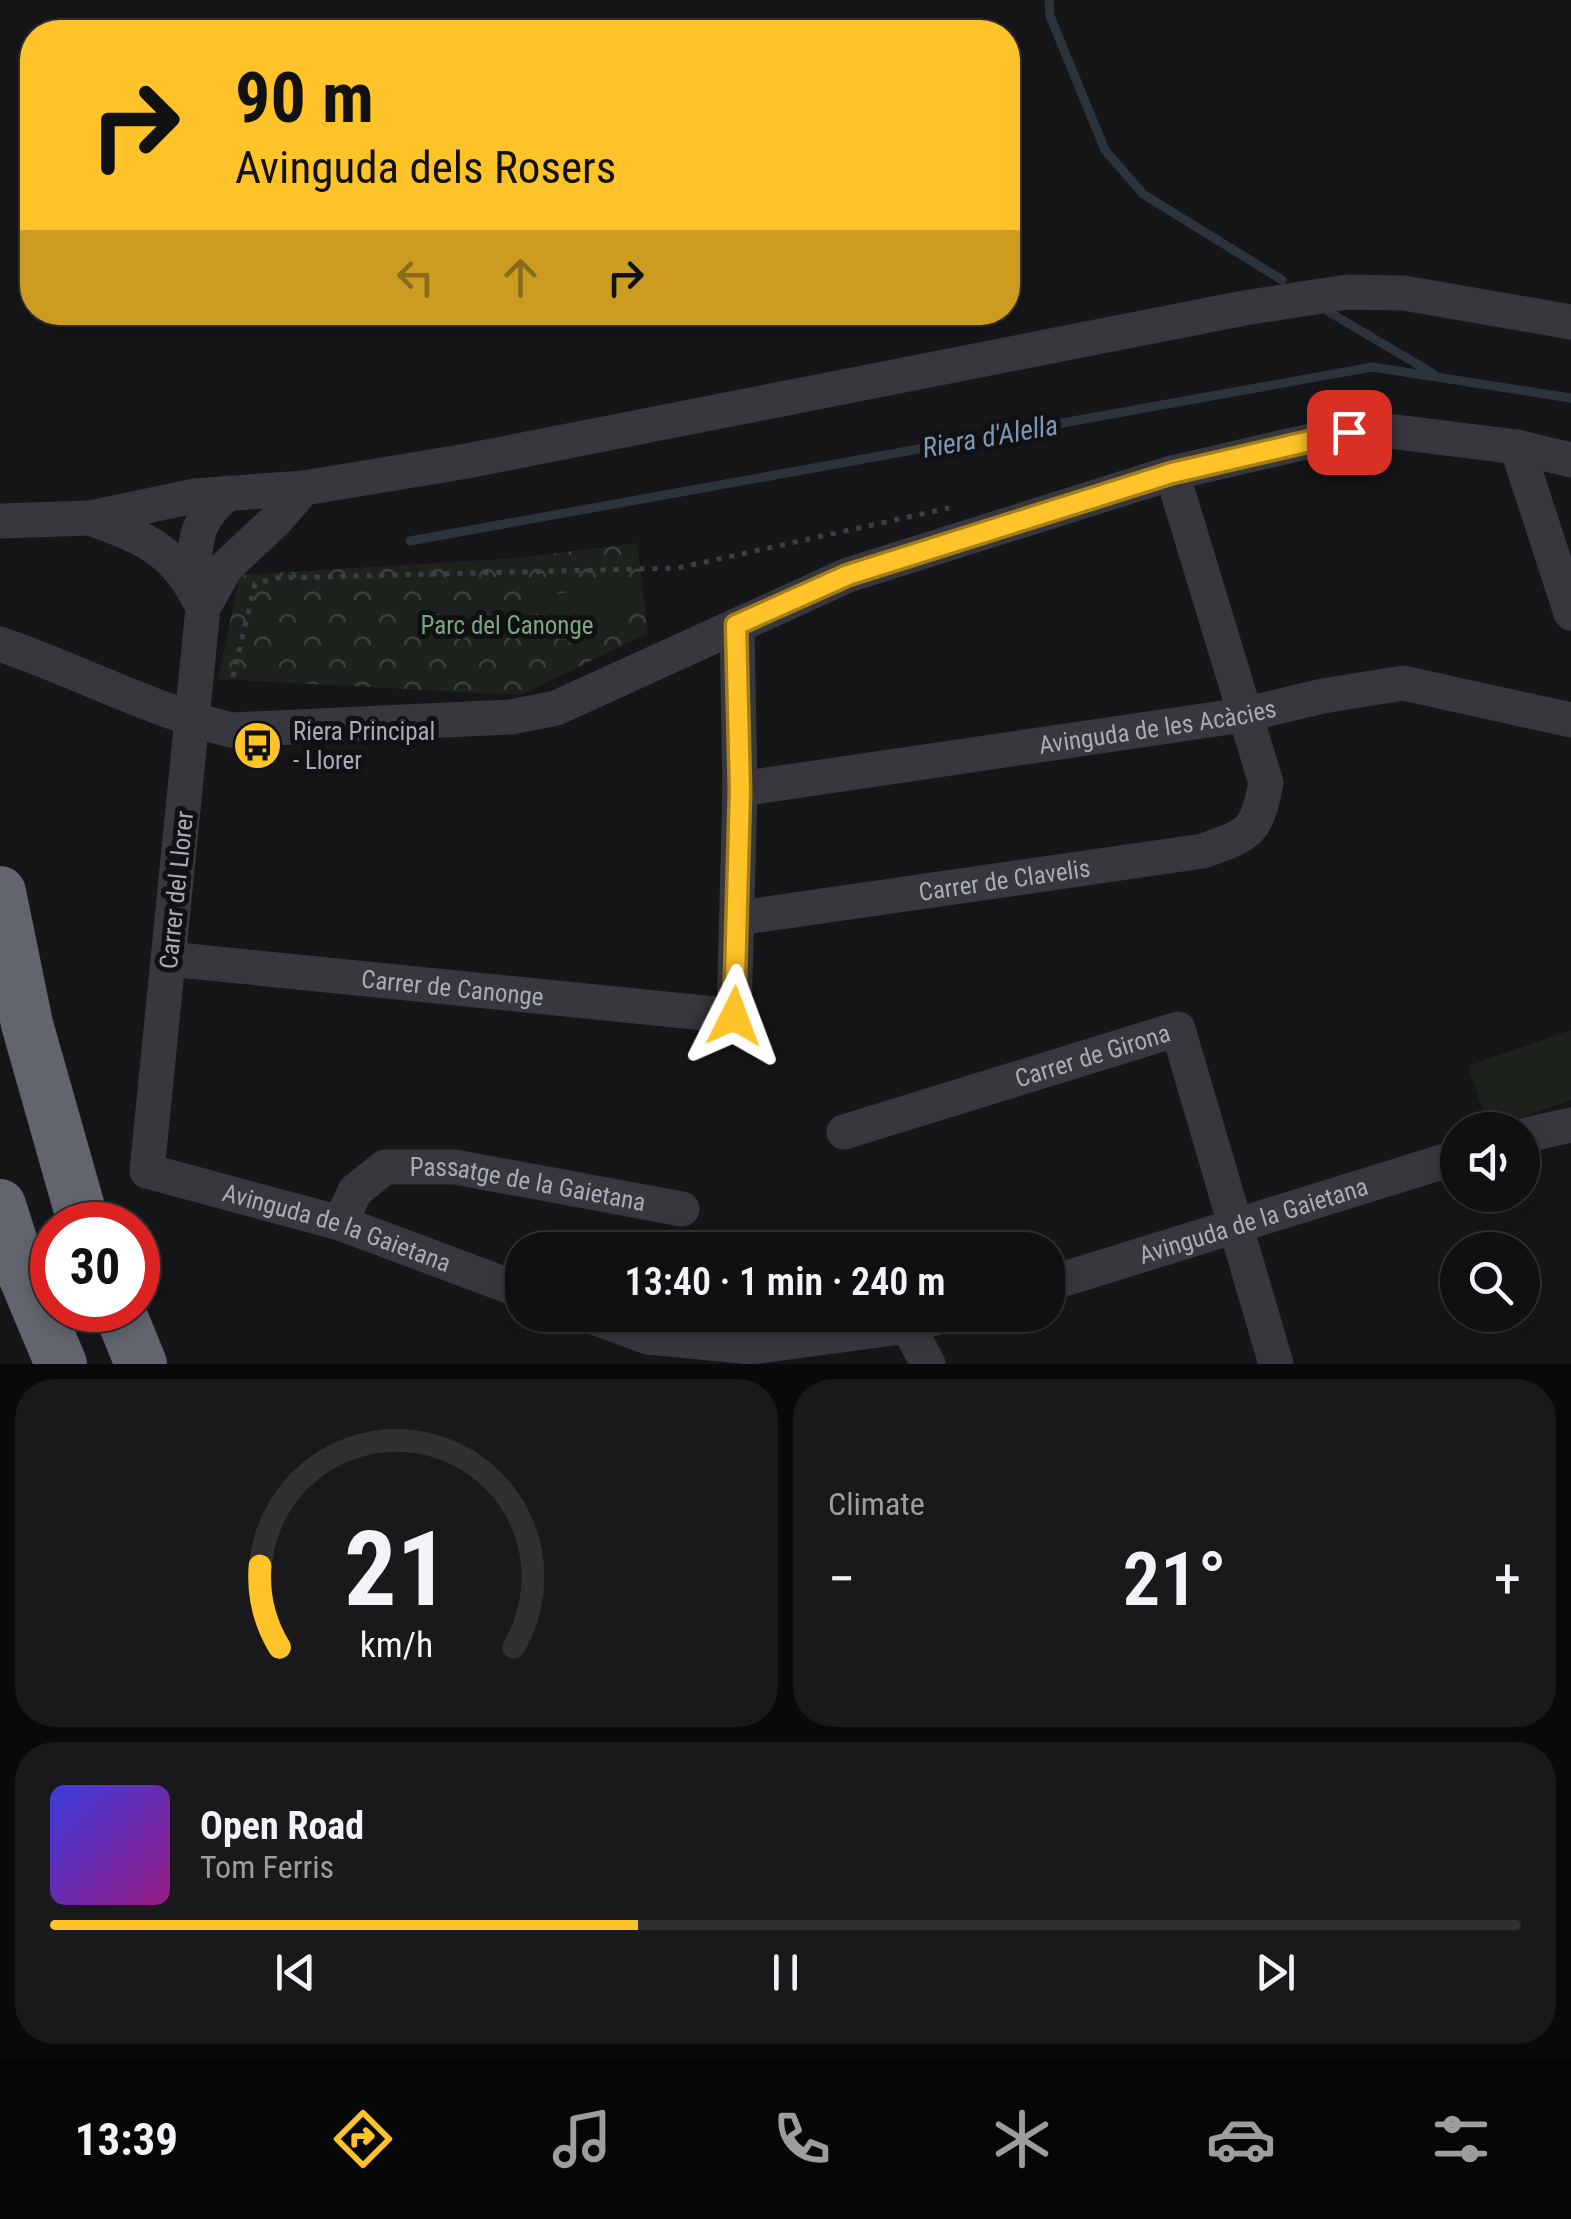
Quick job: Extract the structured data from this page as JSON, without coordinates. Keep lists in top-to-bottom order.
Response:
{
  "streets": {
    "street": [
      "Avinguda de les Acàcies",
      "Carrer de Clavelis",
      "Carrer del Llorer",
      "Carrer de Canonge",
      "Carrer de Girona",
      "Passatge de la Gaietana",
      "Avinguda de la Gaietana"
    ]
  },
  "crossings": [
    ["Avinguda de les Acàcies", "Carrer de Clavelis"],
    ["Carrer de Clavelis", "Carrer de Canonge"],
    ["Carrer del Llorer", "Carrer de Canonge"],
    ["Carrer del Llorer", "Avinguda de la Gaietana"],
    ["Carrer de Girona", "Avinguda de la Gaietana"],
    ["Passatge de la Gaietana", "Avinguda de la Gaietana"]
  ],
  "water": ["Riera d'Alella"],
  "parks": ["Parc del Canonge"],
  "places": {
    "bus stop": ["Riera Principal - Llorer"]
  },
  "page": {
    "turn": ["90 m", "Avinguda dels Rosers"],
    "limit": "30",
    "trip": "13:40 · 1 min · 240 m",
    "tile": "Climate",
    "heat": ["−", "21°", "+"],
    "song": ["Open Road", "Tom Ferris"],
    "tabs": "13:39",
    "gauge": ["21", "km/h"]
  }
}
